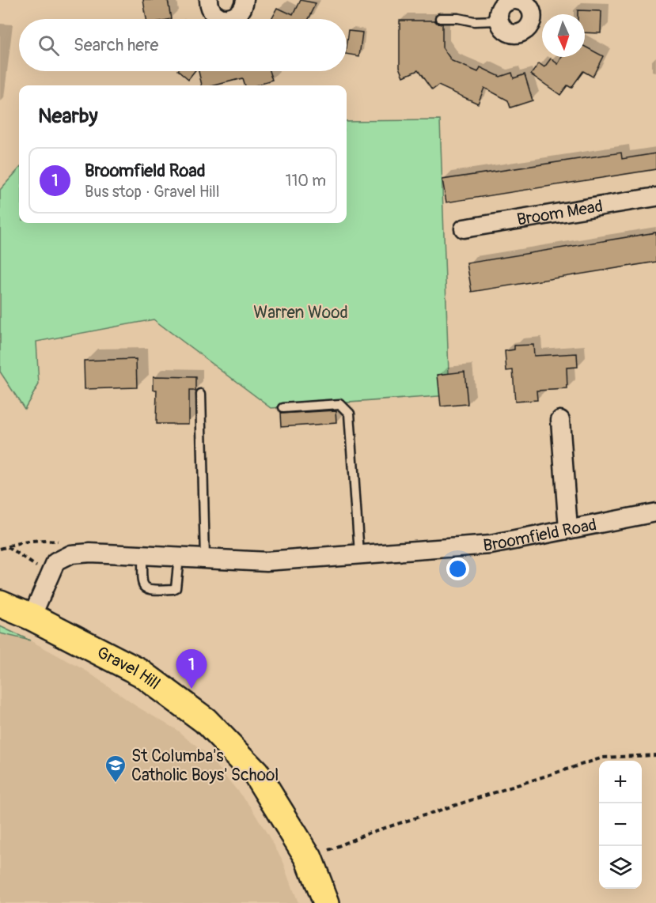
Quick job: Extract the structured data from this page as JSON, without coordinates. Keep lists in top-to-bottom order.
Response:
{
  "streets": {
    "main road": ["Gravel Hill"],
    "street": ["Broom Mead", "Broomfield Road"]
  },
  "crossings": [
    ["Broomfield Road", "Gravel Hill"]
  ],
  "parks": ["Warren Wood"],
  "places": {
    "school or university": ["St Columba's Catholic Boys' School"]
  },
  "north": "bottom",
  "page": {
    "search": "Search here",
    "heading": "Nearby",
    "list": [
      {
        "mark": "1",
        "name": "Broomfield Road",
        "note": "Bus stop · Gravel Hill",
        "value": "110 m"
      }
    ],
    "pins": "1",
    "map_buttons": ["+", "−"]
  }
}
